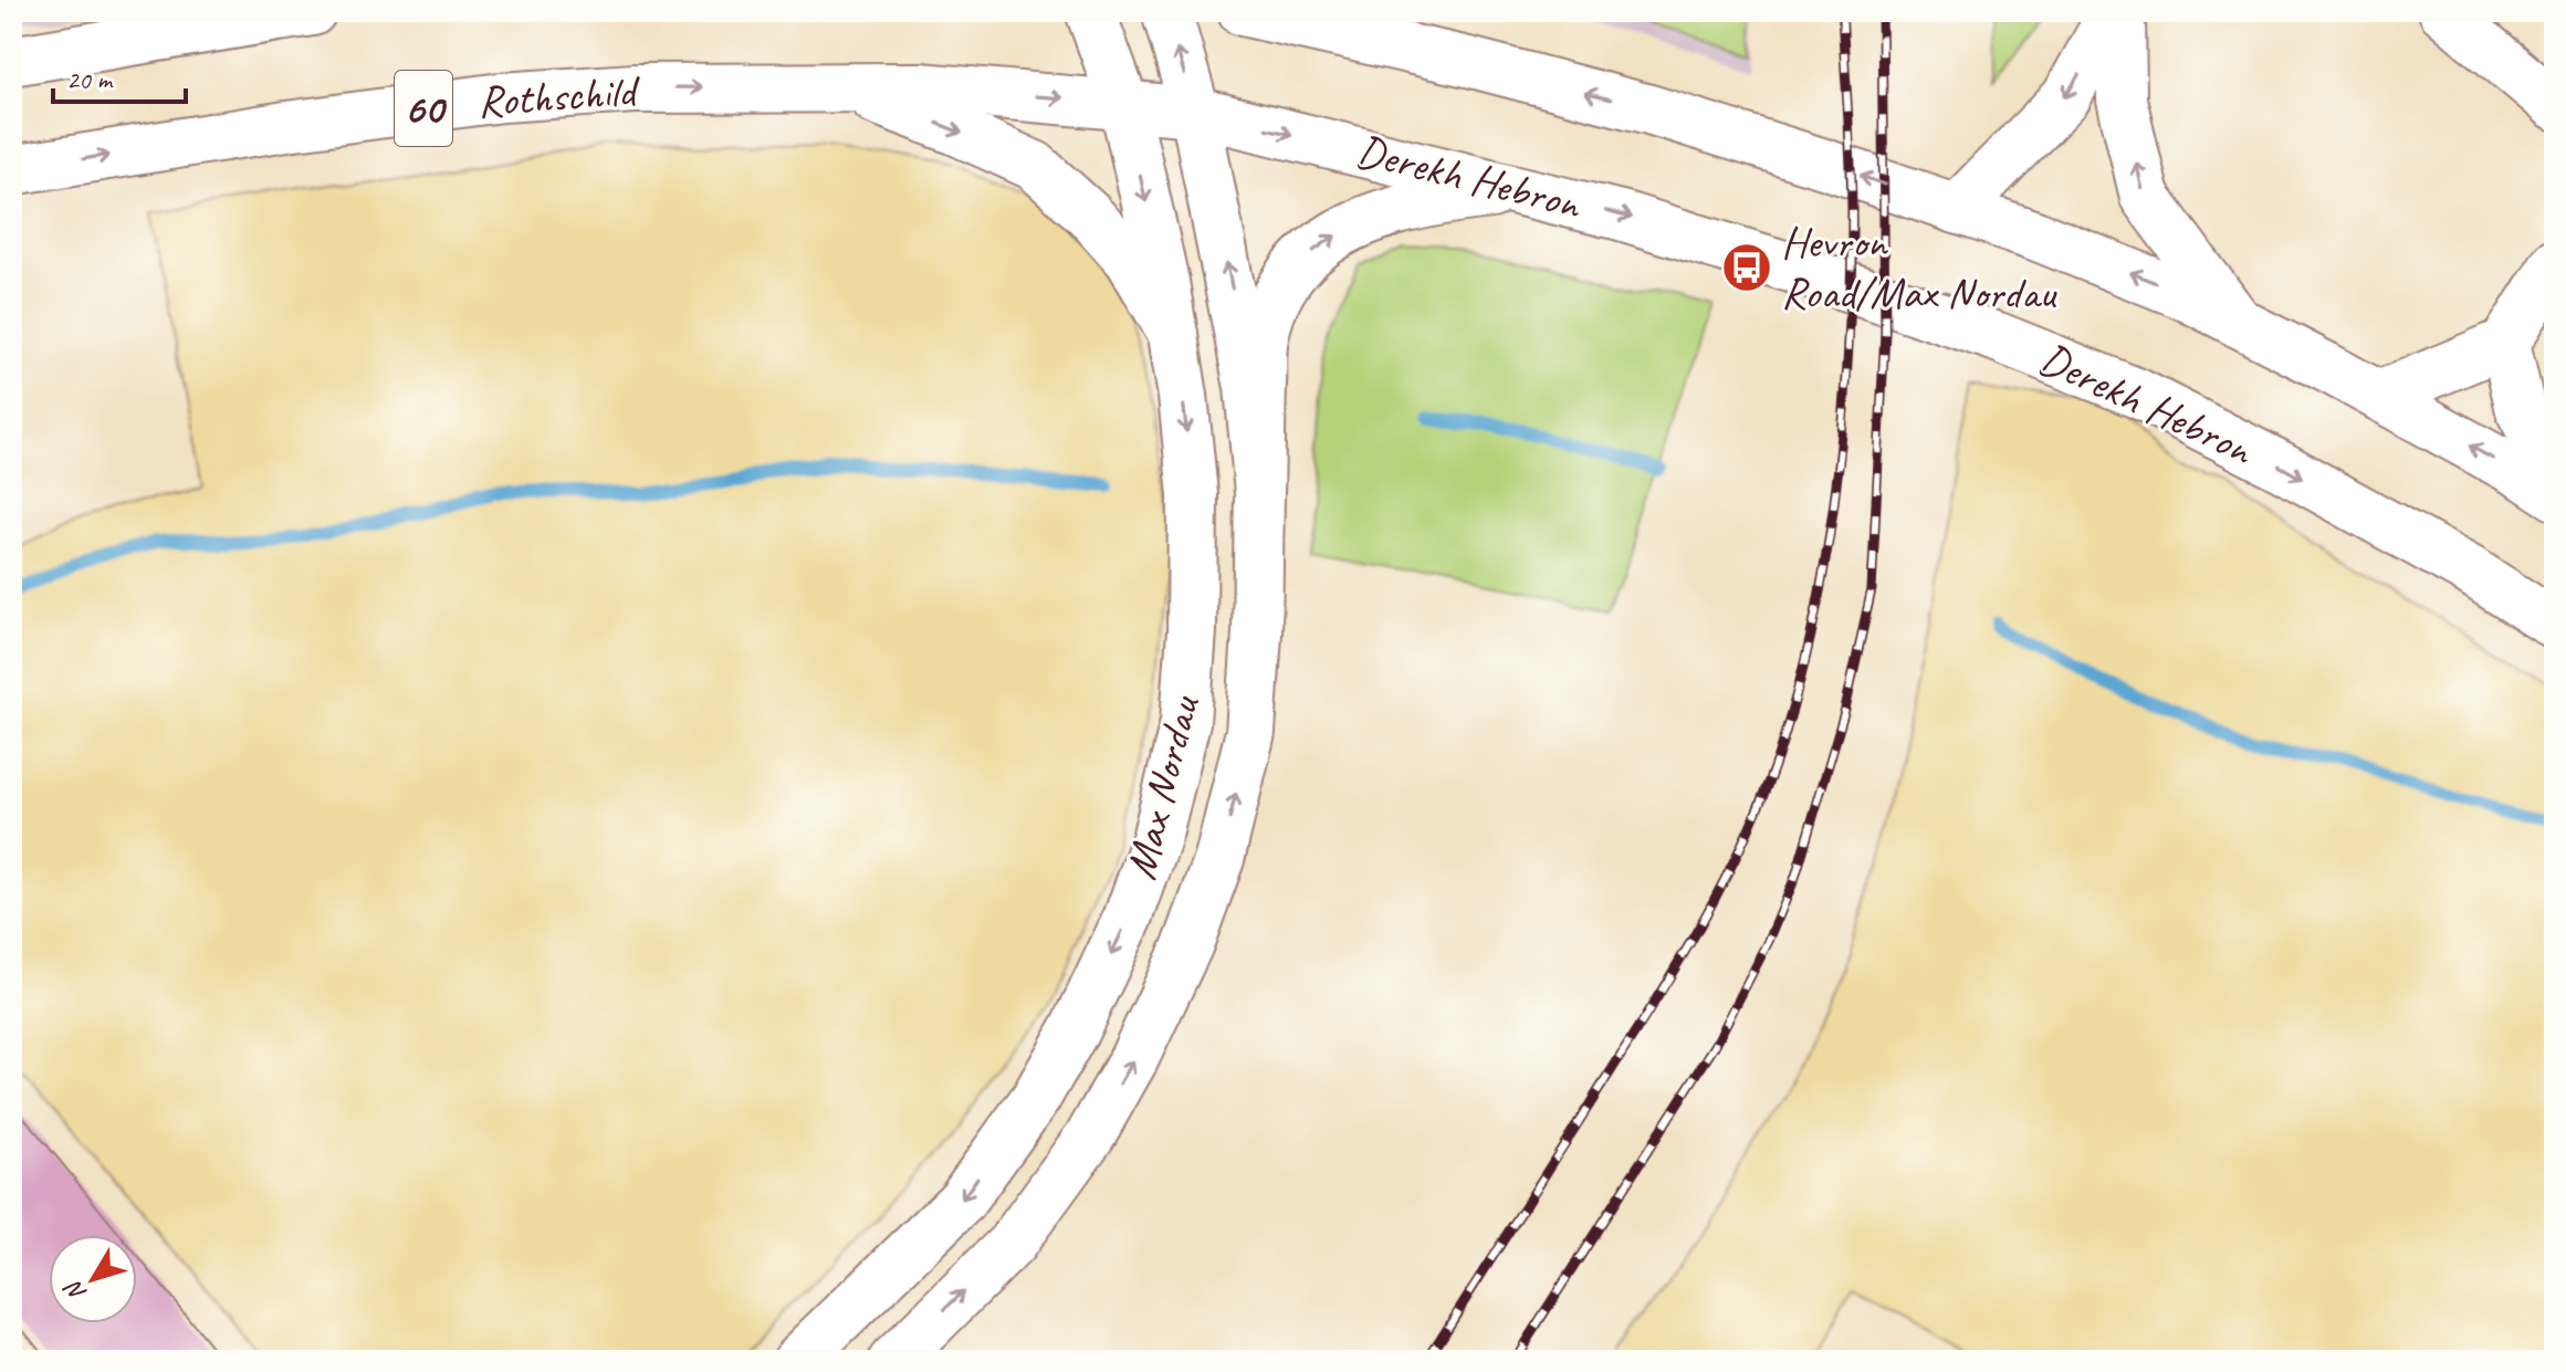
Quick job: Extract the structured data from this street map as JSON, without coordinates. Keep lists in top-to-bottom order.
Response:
{
  "streets": {
    "main road": [
      "Rothschild",
      "60",
      "Derekh Hebron",
      "Max Nordau"
    ]
  },
  "crossings": [
    ["Rothschild", "Derekh Hebron"],
    ["Derekh Hebron", "Max Nordau"]
  ],
  "places": {
    "bus stop": ["Hevron Road/Max Nordau"]
  },
  "scale_bar": "20 m",
  "north": "bottom left"
}
